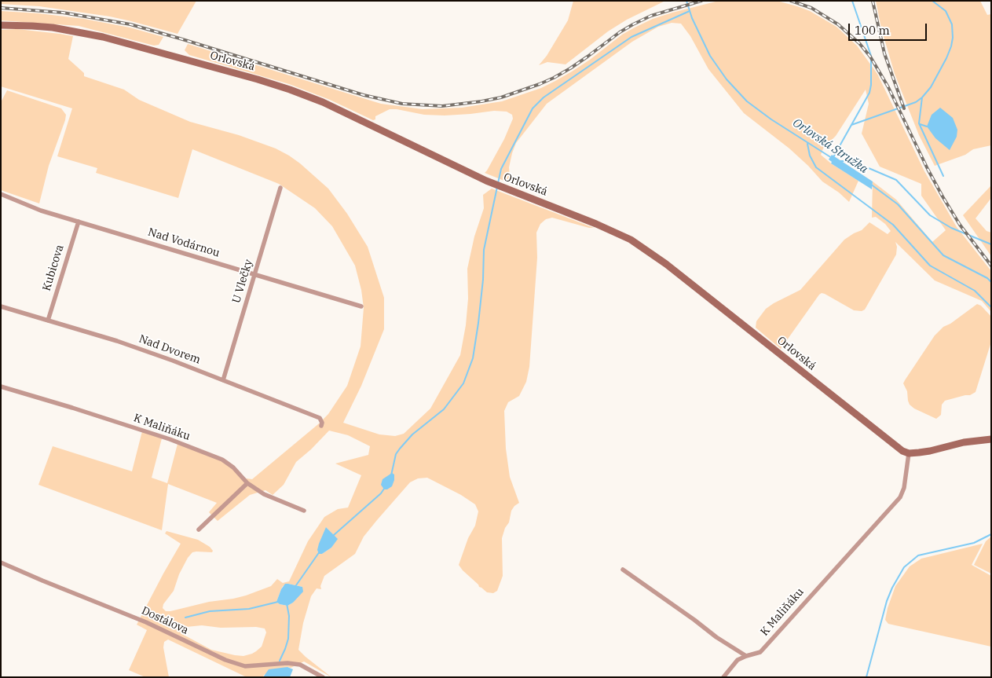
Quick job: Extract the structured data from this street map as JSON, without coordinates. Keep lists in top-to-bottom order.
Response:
{
  "streets": {
    "main road": ["Orlovská"],
    "street": [
      "Nad Vodárnou",
      "Kubicova",
      "U Vlečky",
      "Nad Dvorem",
      "K Maliňáku",
      "Dostálova"
    ]
  },
  "crossings": [
    ["Orlovská", "K Maliňáku"],
    ["Nad Vodárnou", "Kubicova"],
    ["Nad Vodárnou", "U Vlečky"],
    ["Kubicova", "Nad Dvorem"],
    ["U Vlečky", "Nad Dvorem"]
  ],
  "water": ["Orlovská Stružka"],
  "scale_bar": "100 m"
}
